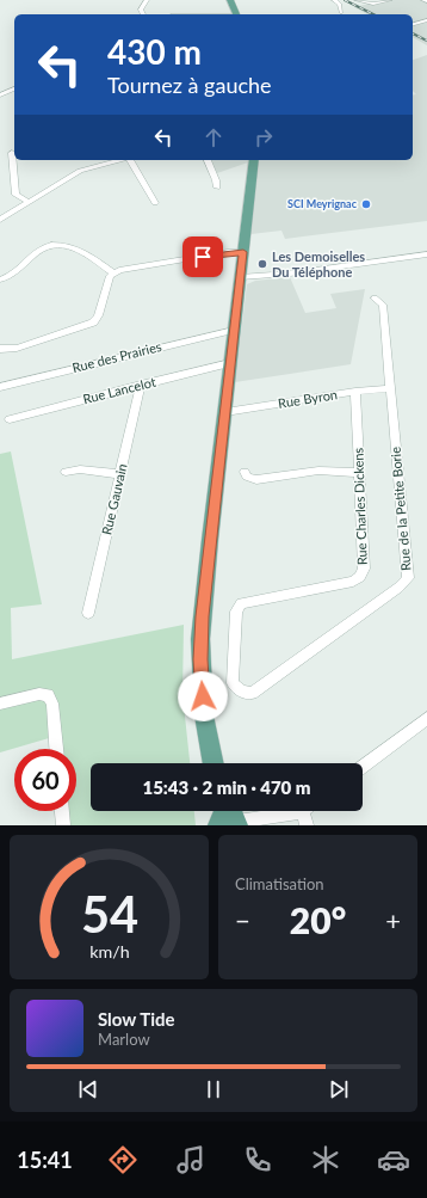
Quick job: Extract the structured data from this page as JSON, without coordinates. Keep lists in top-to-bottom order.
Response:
{
  "streets": {
    "street": [
      "Rue des Prairies",
      "Rue Lancelot",
      "Rue Byron",
      "Rue Gauvain",
      "Rue Charles Dickens",
      "Rue de la Petite Borie"
    ]
  },
  "crossings": [
    ["Rue Lancelot", "Rue Gauvain"],
    ["Rue Byron", "Rue Charles Dickens"],
    ["Rue Byron", "Rue de la Petite Borie"],
    ["Rue Charles Dickens", "Rue de la Petite Borie"]
  ],
  "places": ["SCI Meyrignac", "Les Demoiselles Du Téléphone"],
  "page": {
    "turn": ["430 m", "Tournez à gauche"],
    "limit": "60",
    "trip": "15:43 · 2 min · 470 m",
    "tile": "Climatisation",
    "heat": ["−", "20°", "+"],
    "song": ["Slow Tide", "Marlow"],
    "tabs": "15:41",
    "gauge": ["54", "km/h"]
  }
}
